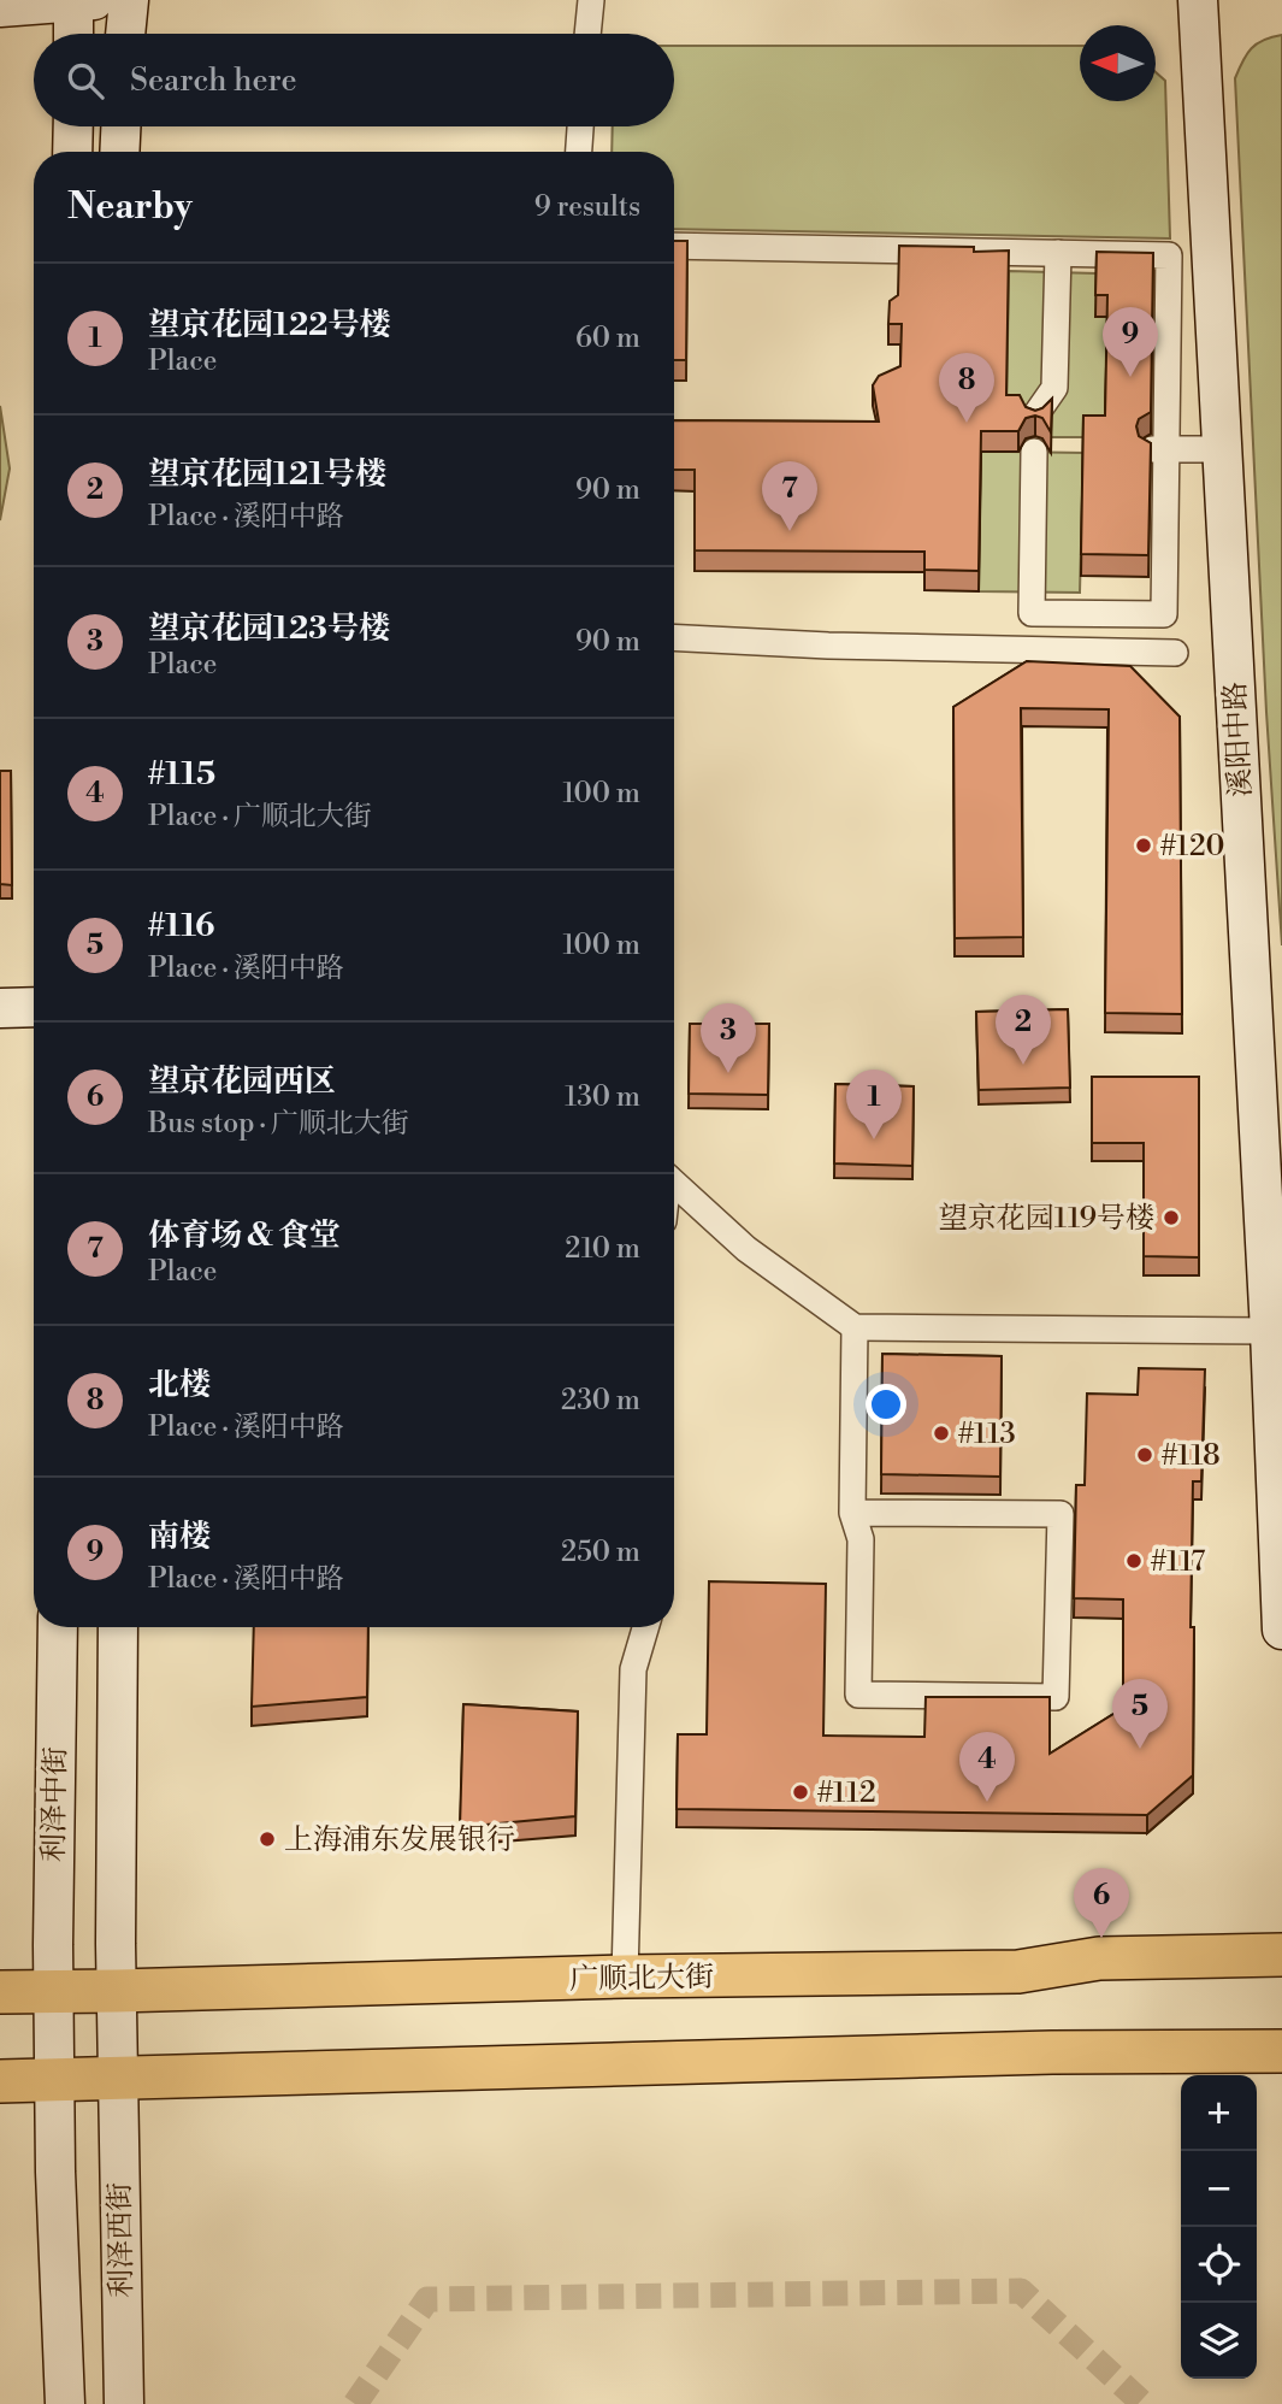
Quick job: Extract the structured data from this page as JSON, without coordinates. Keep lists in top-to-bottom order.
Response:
{
  "streets": {
    "main road": ["广顺北大街"],
    "street": ["溪阳中路", "利泽中街", "利泽西街"]
  },
  "crossings": [
    ["利泽中街", "广顺北大街"],
    ["利泽中街", "利泽西街"],
    ["广顺北大街", "利泽西街"]
  ],
  "places": [
    "#120",
    "望京花园119号楼",
    "#113",
    "#118",
    "#117",
    "#112",
    "上海浦东发展银行"
  ],
  "north": "left",
  "page": {
    "search": "Search here",
    "heading": ["Nearby", "9 results"],
    "list": [
      {
        "mark": "1",
        "name": "望京花园122号楼",
        "note": "Place",
        "value": "60 m"
      },
      {
        "mark": "2",
        "name": "望京花园121号楼",
        "note": "Place · 溪阳中路",
        "value": "90 m"
      },
      {
        "mark": "3",
        "name": "望京花园123号楼",
        "note": "Place",
        "value": "90 m"
      },
      {
        "mark": "4",
        "name": "#115",
        "note": "Place · 广顺北大街",
        "value": "100 m"
      },
      {
        "mark": "5",
        "name": "#116",
        "note": "Place · 溪阳中路",
        "value": "100 m"
      },
      {
        "mark": "6",
        "name": "望京花园西区",
        "note": "Bus stop · 广顺北大街",
        "value": "130 m"
      },
      {
        "mark": "7",
        "name": "体育场 & 食堂",
        "note": "Place",
        "value": "210 m"
      },
      {
        "mark": "8",
        "name": "北楼",
        "note": "Place · 溪阳中路",
        "value": "230 m"
      },
      {
        "mark": "9",
        "name": "南楼",
        "note": "Place · 溪阳中路",
        "value": "250 m"
      }
    ],
    "pins": [
      "9",
      "8",
      "7",
      "2",
      "3",
      "1",
      "5",
      "4",
      "6"
    ],
    "map_buttons": ["+", "−"]
  }
}
